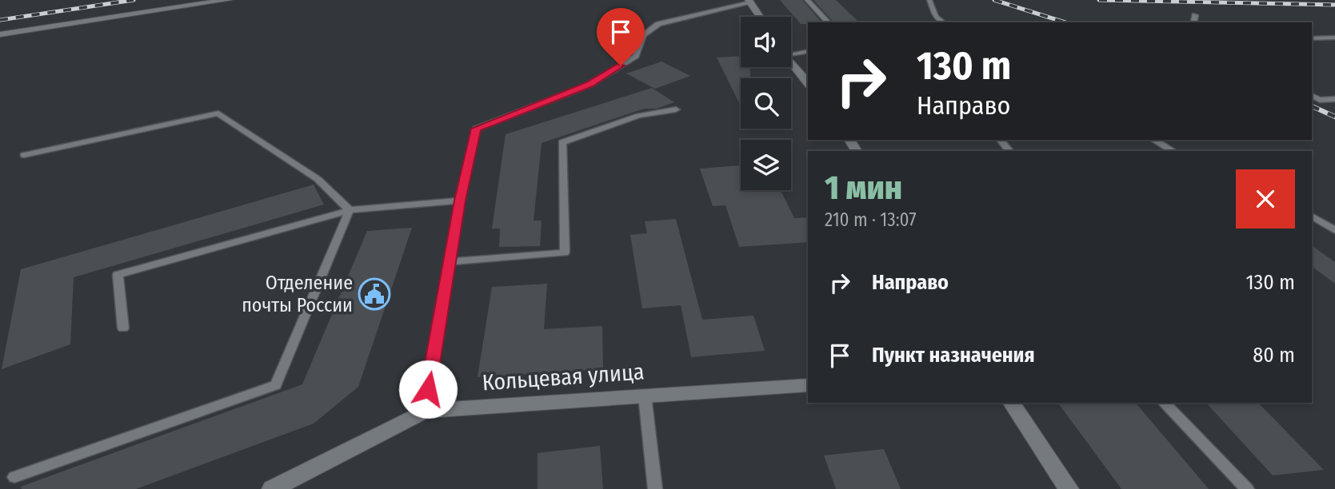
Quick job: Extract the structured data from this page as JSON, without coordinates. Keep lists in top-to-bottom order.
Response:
{
  "streets": {
    "street": ["Кольцевая улица"]
  },
  "places": {
    "public building": ["Отделение почты России"]
  },
  "page": {
    "turn": ["130 m", "Направо"],
    "heading": ["1 мин", "210 m · 13:07"],
    "list": [
      {
        "name": "Направо",
        "value": "130 m"
      },
      {
        "name": "Пункт назначения",
        "value": "80 m"
      }
    ]
  }
}
